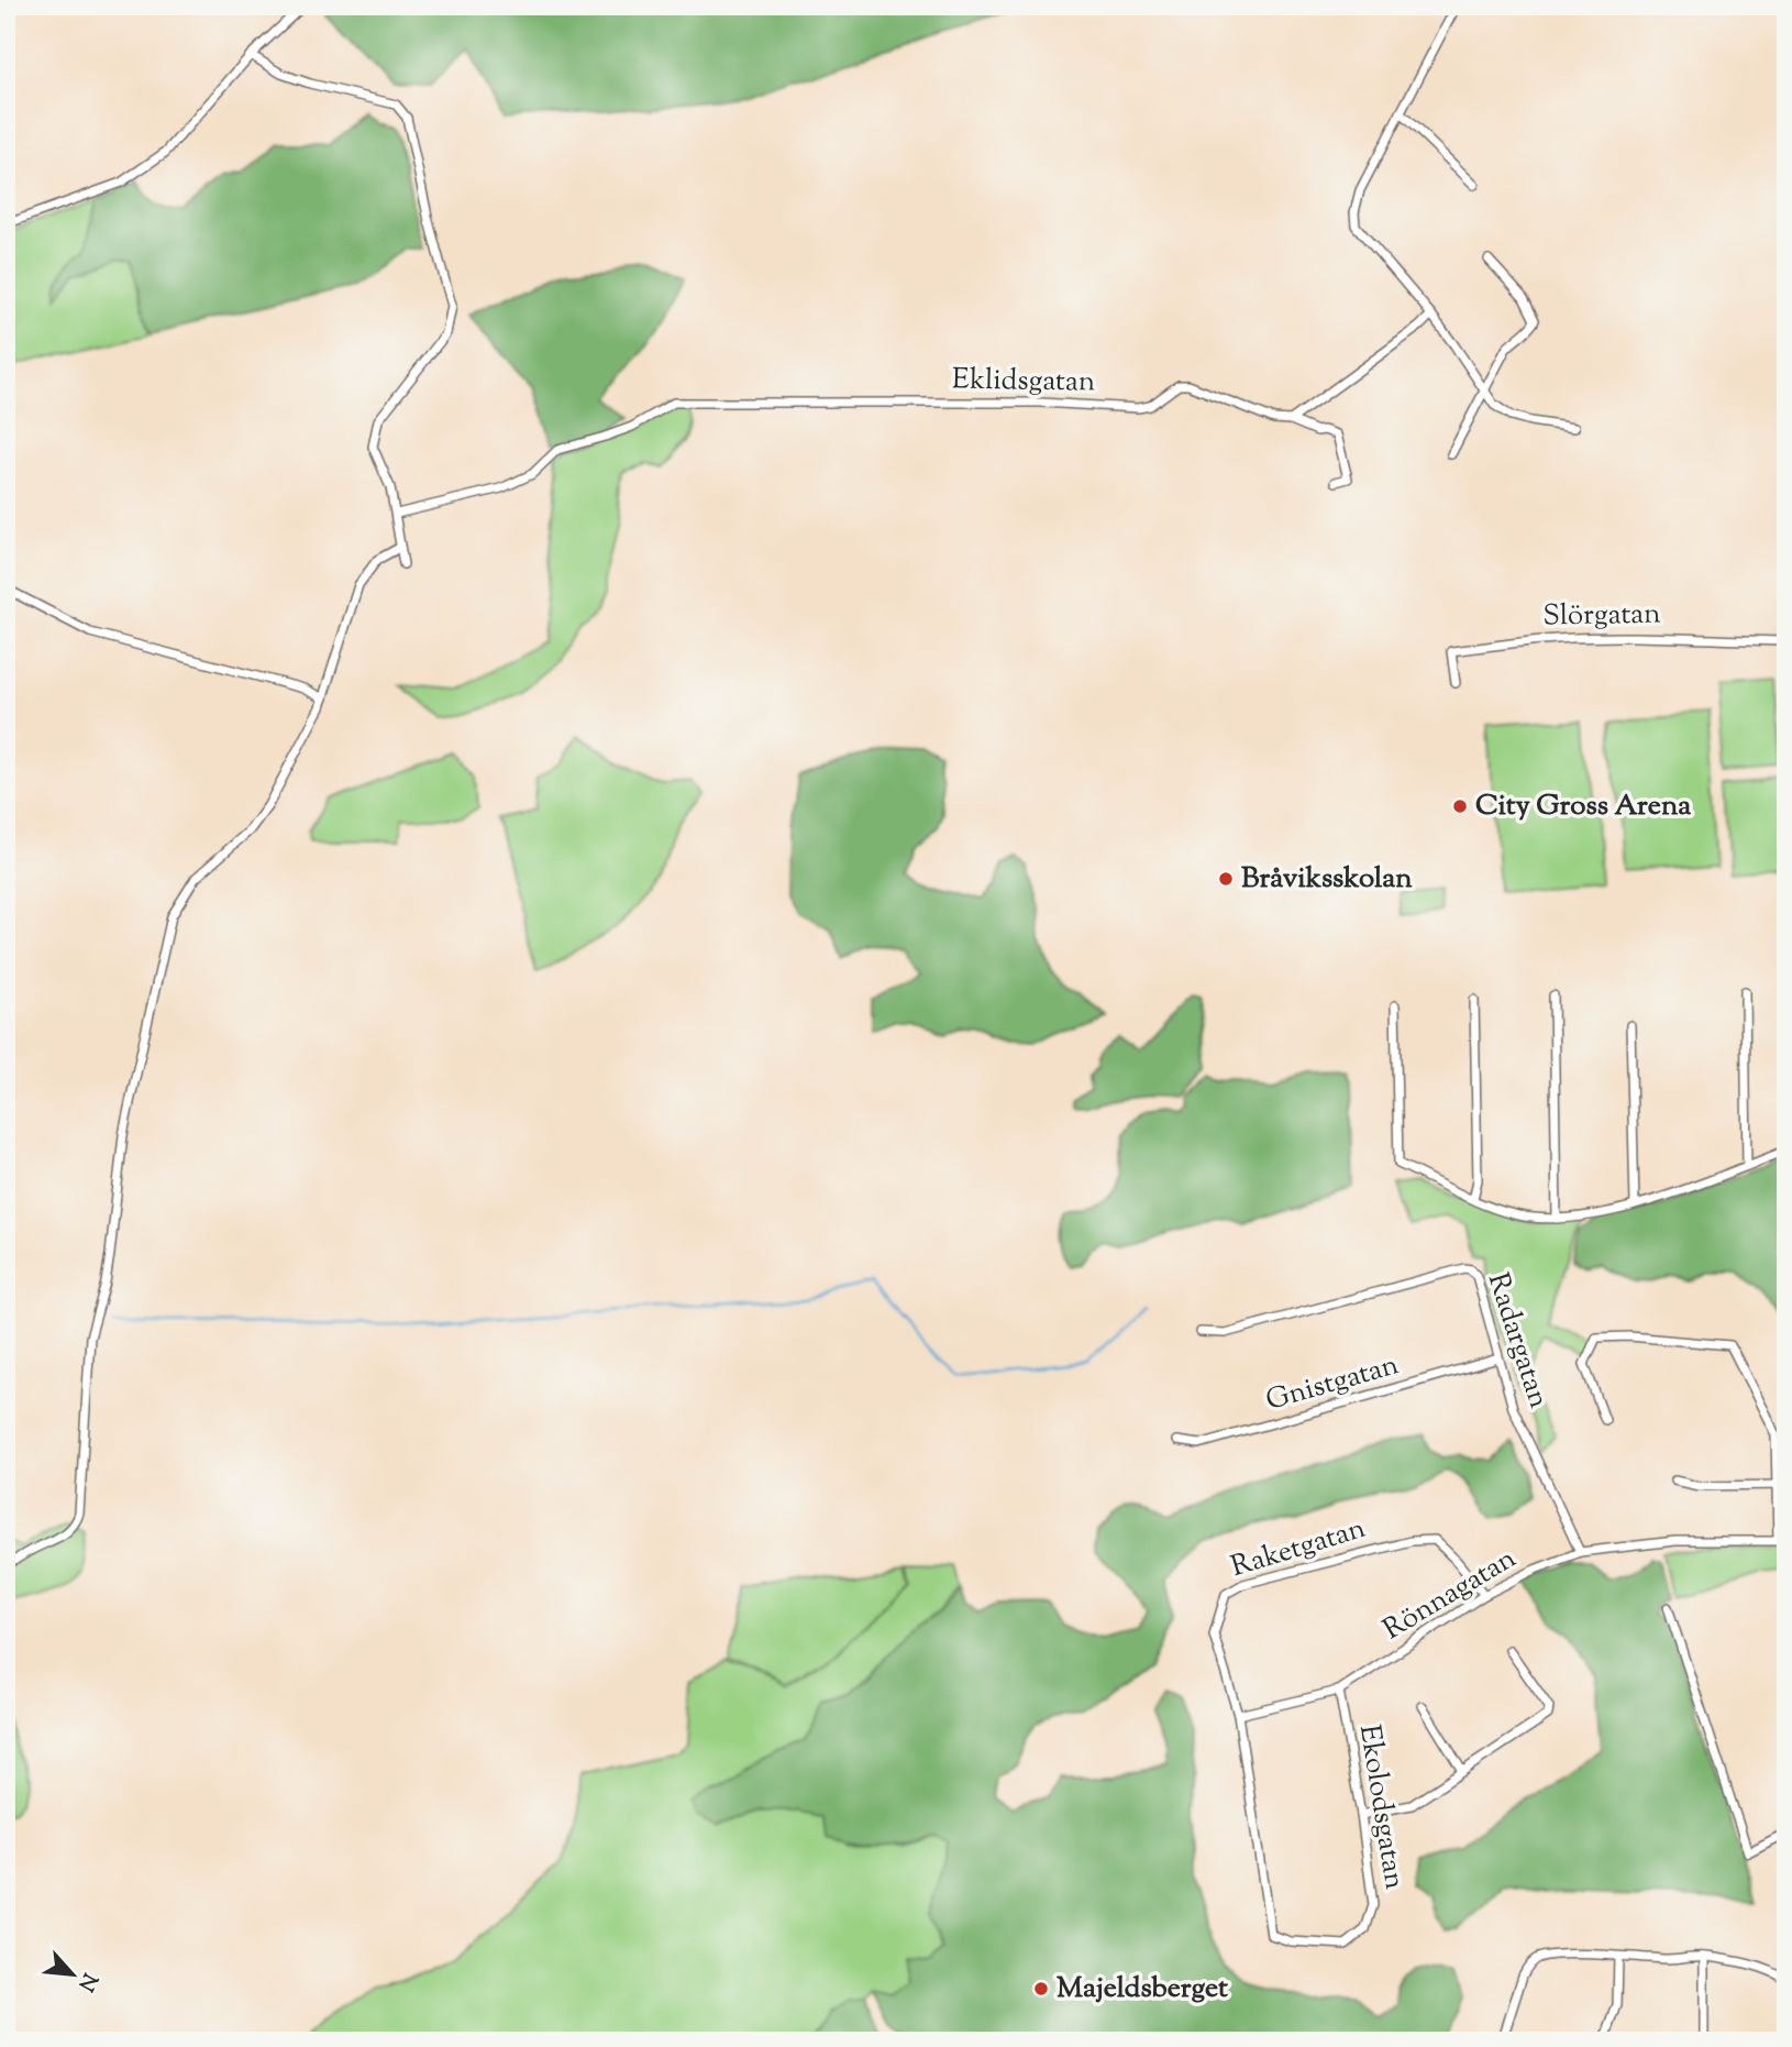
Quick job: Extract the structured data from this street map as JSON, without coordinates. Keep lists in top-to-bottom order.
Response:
{
  "streets": {
    "street": [
      "Eklidsgatan",
      "Slörgatan",
      "Radargatan",
      "Gnistgatan",
      "Raketgatan",
      "Rönnagatan",
      "Ekolodsgatan"
    ]
  },
  "crossings": [
    ["Radargatan", "Gnistgatan"],
    ["Radargatan", "Rönnagatan"],
    ["Raketgatan", "Rönnagatan"],
    ["Raketgatan", "Ekolodsgatan"],
    ["Rönnagatan", "Ekolodsgatan"]
  ],
  "places": ["City Gross Arena", "Bråviksskolan", "Majeldsberget"],
  "north": "bottom right"
}
